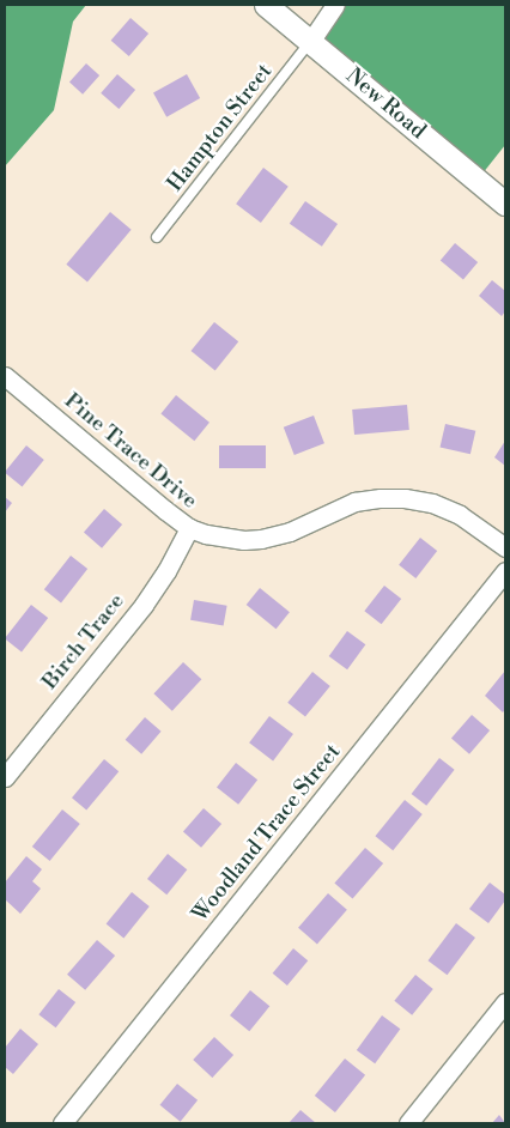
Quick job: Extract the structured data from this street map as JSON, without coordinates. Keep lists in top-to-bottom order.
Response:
{
  "streets": {
    "street": [
      "New Road",
      "Pine Trace Drive",
      "Birch Trace",
      "Woodland Trace Street"
    ],
    "lane": ["Hampton Street"]
  },
  "crossings": [
    ["New Road", "Hampton Street"],
    ["Pine Trace Drive", "Birch Trace"]
  ]
}
